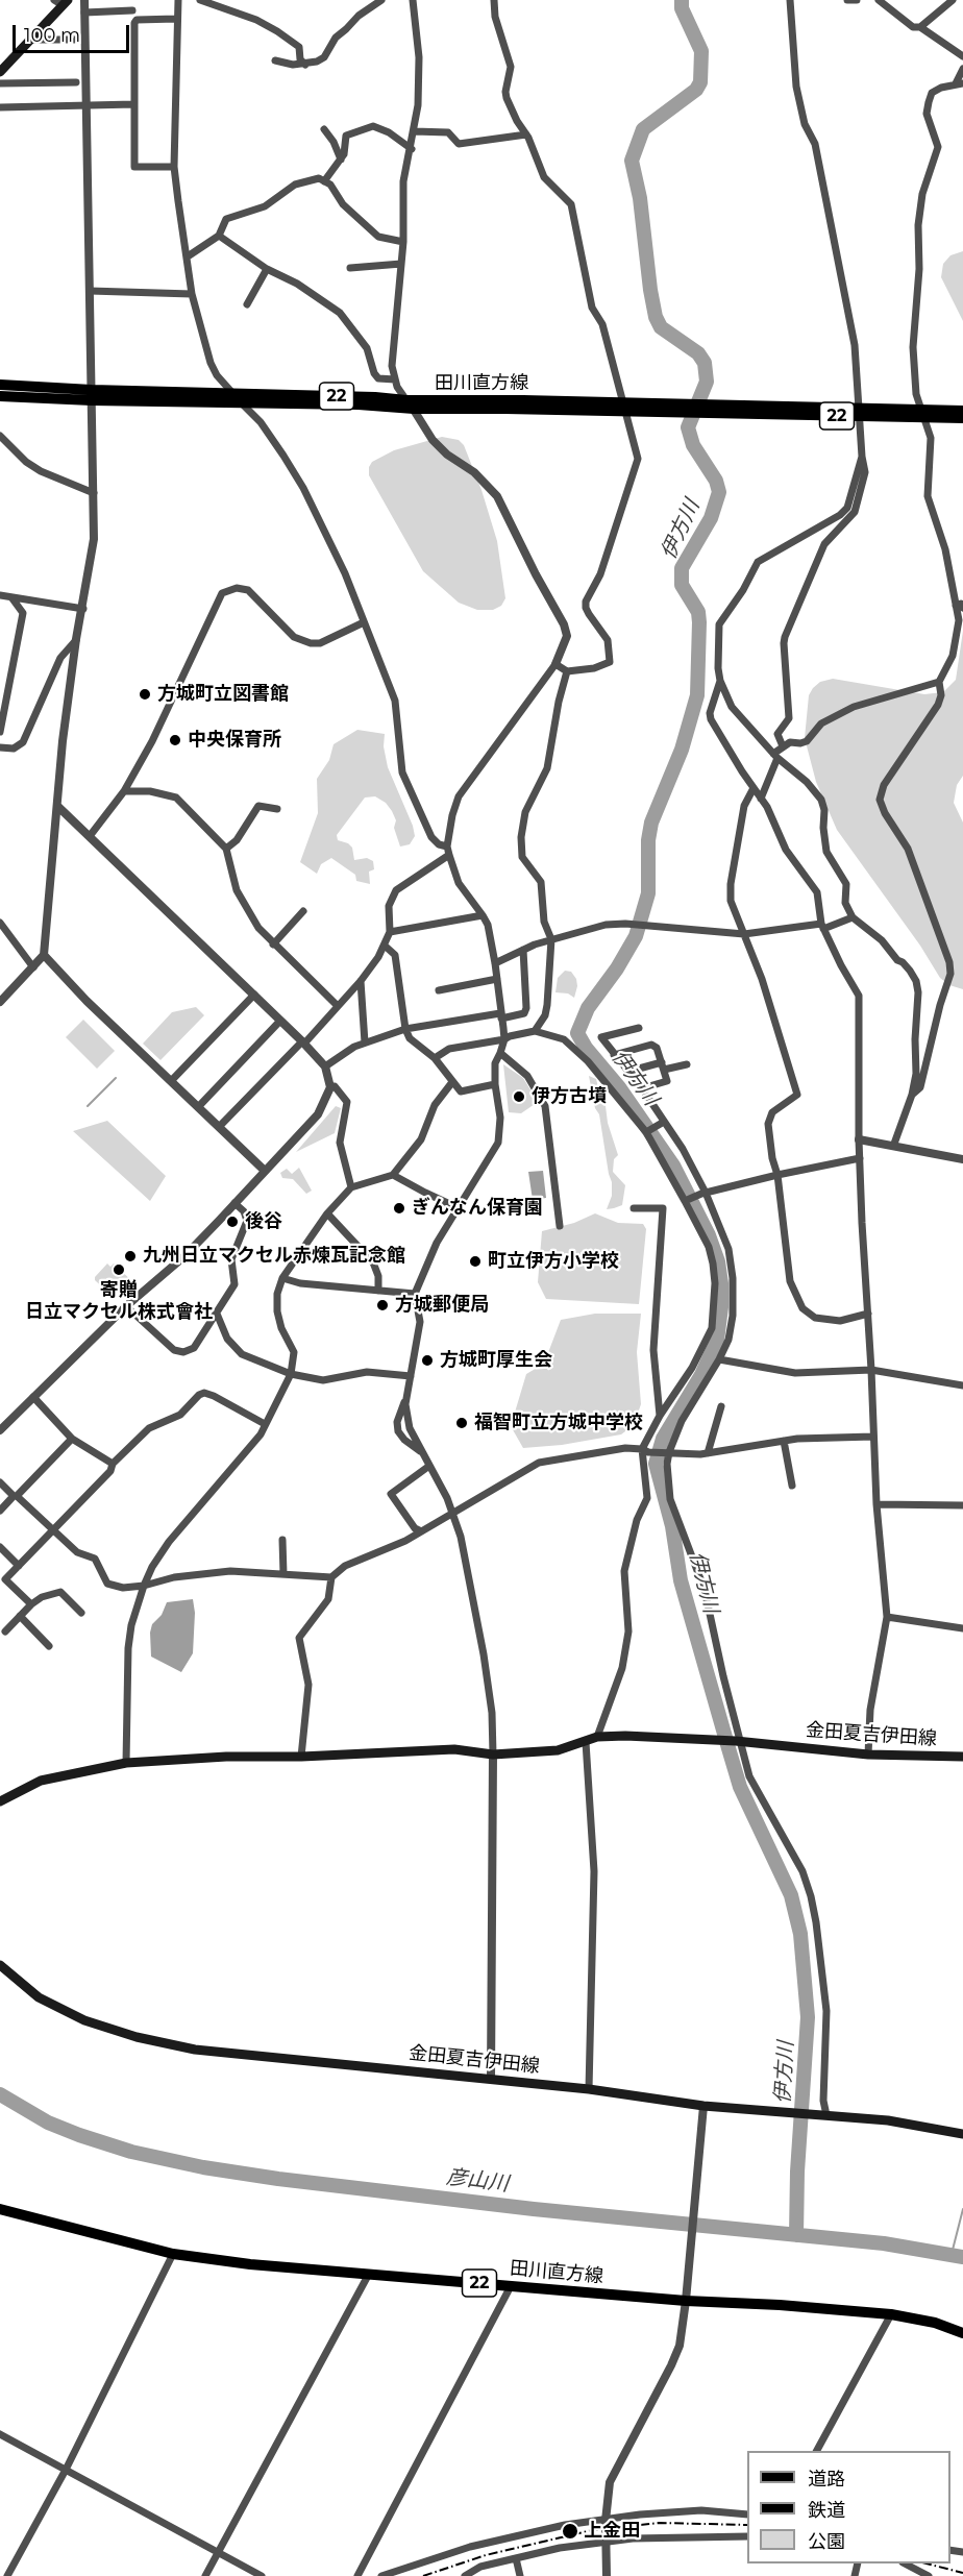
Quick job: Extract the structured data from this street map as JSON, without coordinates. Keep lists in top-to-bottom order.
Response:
{
  "streets": {
    "main road": ["田川直方線", "22", "金田夏吉伊田線"]
  },
  "water": ["伊方川", "彦山川"],
  "places": [
    "方城町立図書館",
    "中央保育所",
    "伊方古墳",
    "ぎんなん保育園",
    "後谷",
    "九州日立マクセル赤煉瓦記念館",
    "町立伊方小学校",
    "寄贈 日立マクセル株式會社",
    "方城郵便局",
    "方城町厚生会",
    "福智町立方城中学校",
    "上金田"
  ],
  "legend": ["道路", "鉄道", "公園"],
  "scale_bar": "100 m"
}
